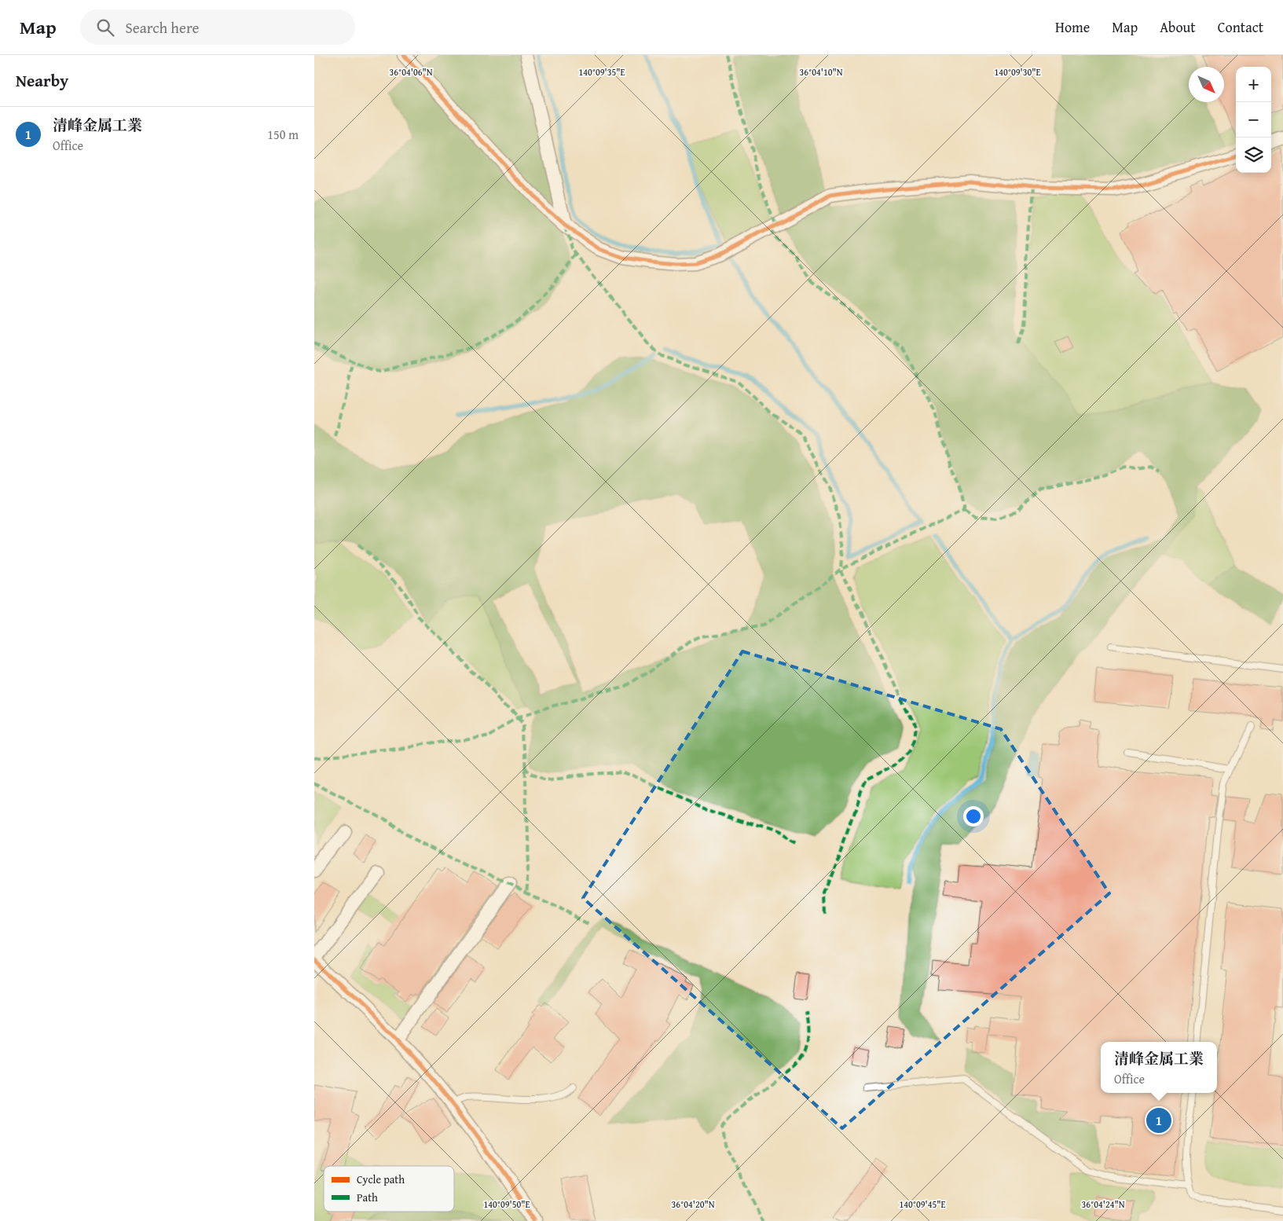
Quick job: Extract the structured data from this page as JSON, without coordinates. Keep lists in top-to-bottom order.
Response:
{
  "legend": ["Cycle path", "Path"],
  "north": "bottom right",
  "page": {
    "header": "Map",
    "search": "Search here",
    "nav": [
      "Home",
      "Map",
      "About",
      "Contact"
    ],
    "heading": "Nearby",
    "map_buttons": ["+", "−"],
    "list": [
      {
        "mark": "1",
        "name": "清峰金属工業",
        "note": "Office",
        "value": "150 m"
      }
    ],
    "popup": ["清峰金属工業", "Office"],
    "pins": "1"
  },
  "coordinates": [
    "36°04'06\"N",
    "140°09'35\"E",
    "36°04'10\"N",
    "140°09'30\"E",
    "140°09'50\"E",
    "36°04'20\"N",
    "140°09'45\"E",
    "36°04'24\"N"
  ]
}
